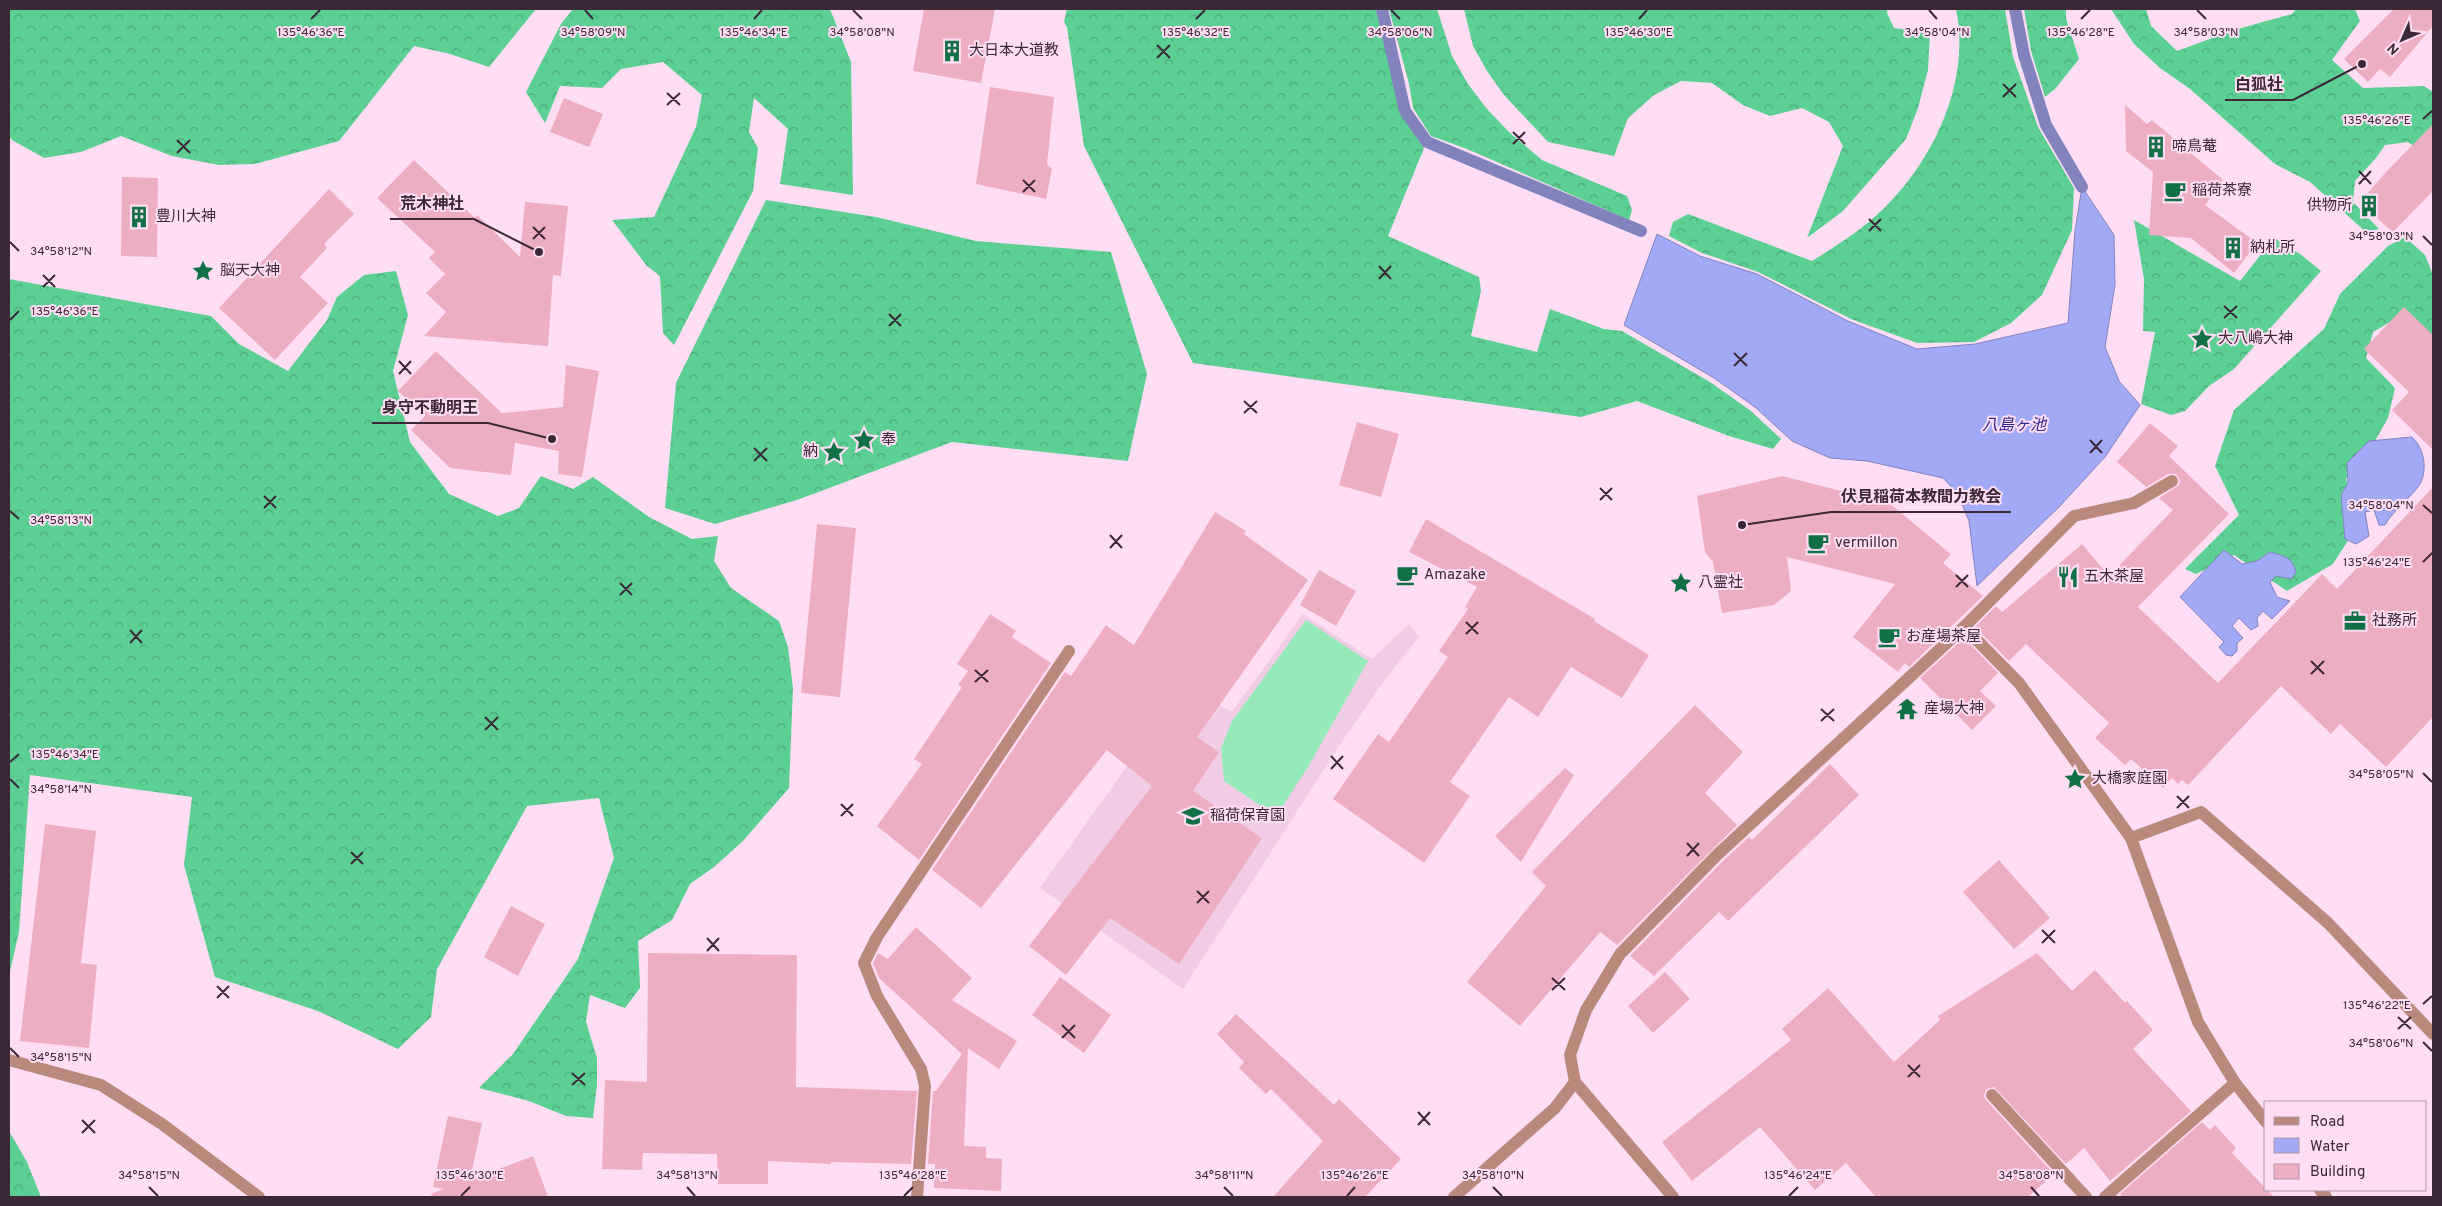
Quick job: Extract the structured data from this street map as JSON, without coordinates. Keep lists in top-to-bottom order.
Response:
{
  "water": ["八島ヶ池"],
  "places": {
    "building": [
      "大日本大道教",
      "啼鳥菴",
      "供物所",
      "豊川大神",
      "納札所"
    ],
    "other": [
      "白狐社",
      "荒木神社",
      "身守不動明王",
      "伏見稲荷本教間力教会"
    ],
    "cafe": [
      "稲荷茶寮",
      "vermillon",
      "Amazake",
      "お産場茶屋"
    ],
    "place": [
      "脳天大神",
      "大八嶋大神",
      "奉",
      "納",
      "八霊社",
      "大橋家庭園"
    ],
    "restaurant": ["五木茶屋"],
    "office": ["社務所"],
    "temple": ["産場大神"],
    "school or university": ["稲荷保育園"]
  },
  "legend": ["Road", "Water", "Building"],
  "north": "bottom left",
  "coordinates": [
    "135°46'36\"E",
    "34°58'09\"N",
    "135°46'34\"E",
    "34°58'08\"N",
    "135°46'32\"E",
    "34°58'06\"N",
    "135°46'30\"E",
    "34°58'04\"N",
    "135°46'28\"E",
    "34°58'03\"N",
    "135°46'26\"E",
    "34°58'12\"N",
    "34°58'13\"N",
    "135°46'24\"E",
    "34°58'05\"N",
    "34°58'14\"N",
    "135°46'22\"E",
    "34°58'15\"N",
    "34°58'11\"N",
    "34°58'10\"N"
  ]
}
